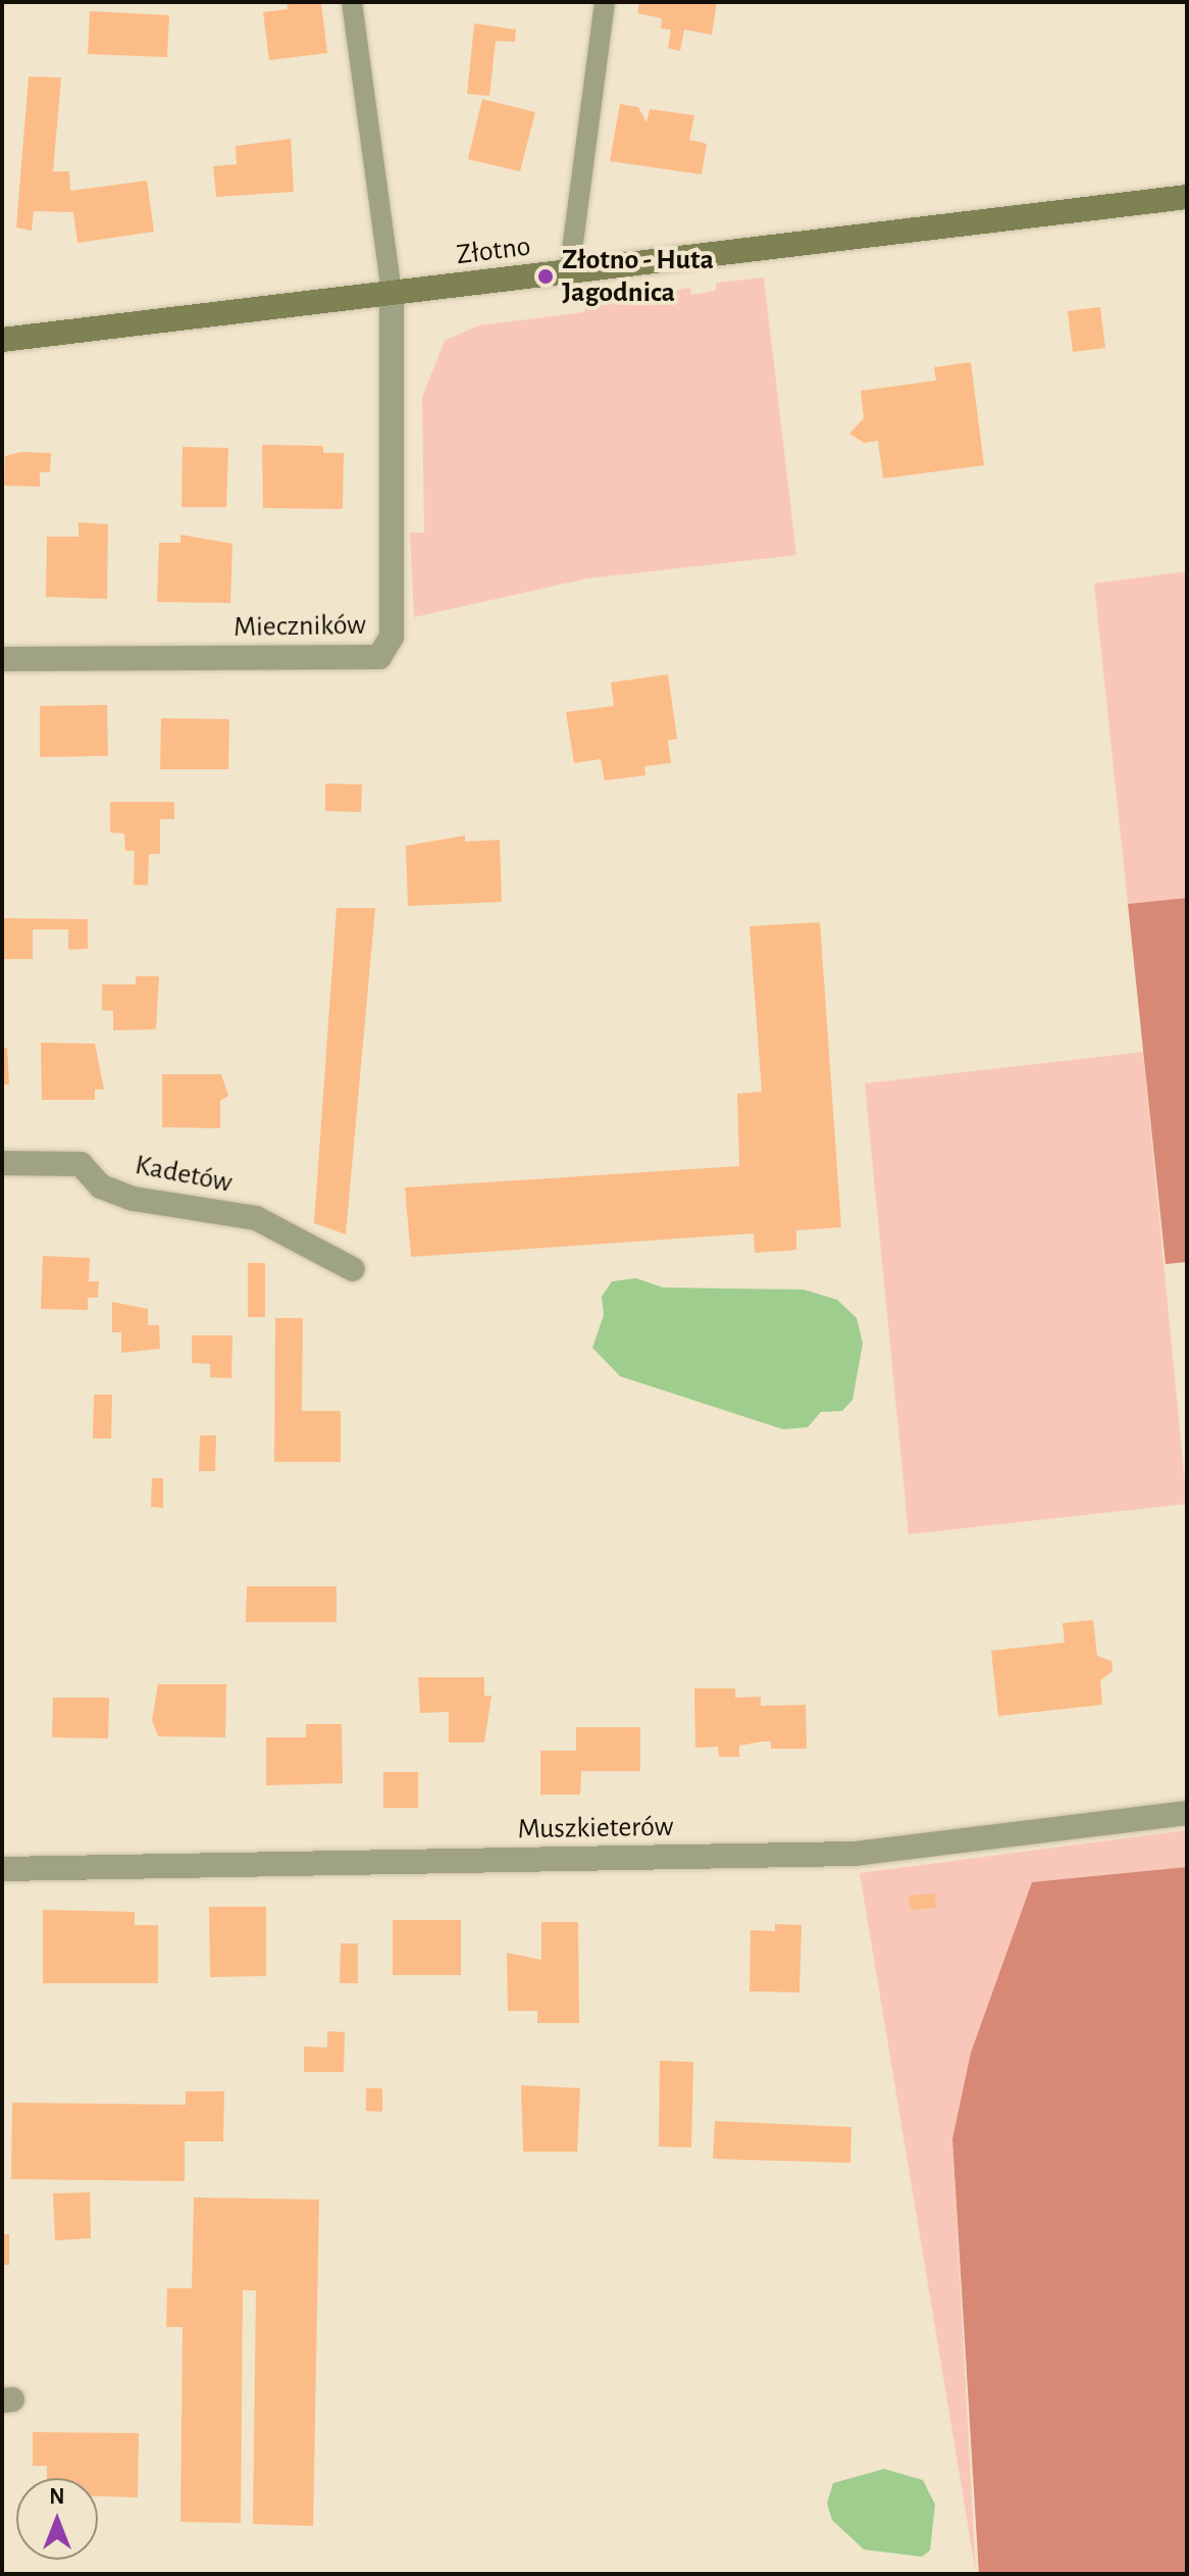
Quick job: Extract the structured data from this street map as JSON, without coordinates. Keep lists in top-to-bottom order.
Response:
{
  "streets": {
    "street": [
      "Złotno",
      "Mieczników",
      "Kadetów",
      "Muszkieterów"
    ]
  },
  "crossings": [
    ["Złotno", "Mieczników"]
  ],
  "places": ["Złotno - Huta Jagodnica"],
  "north": "top"
}
